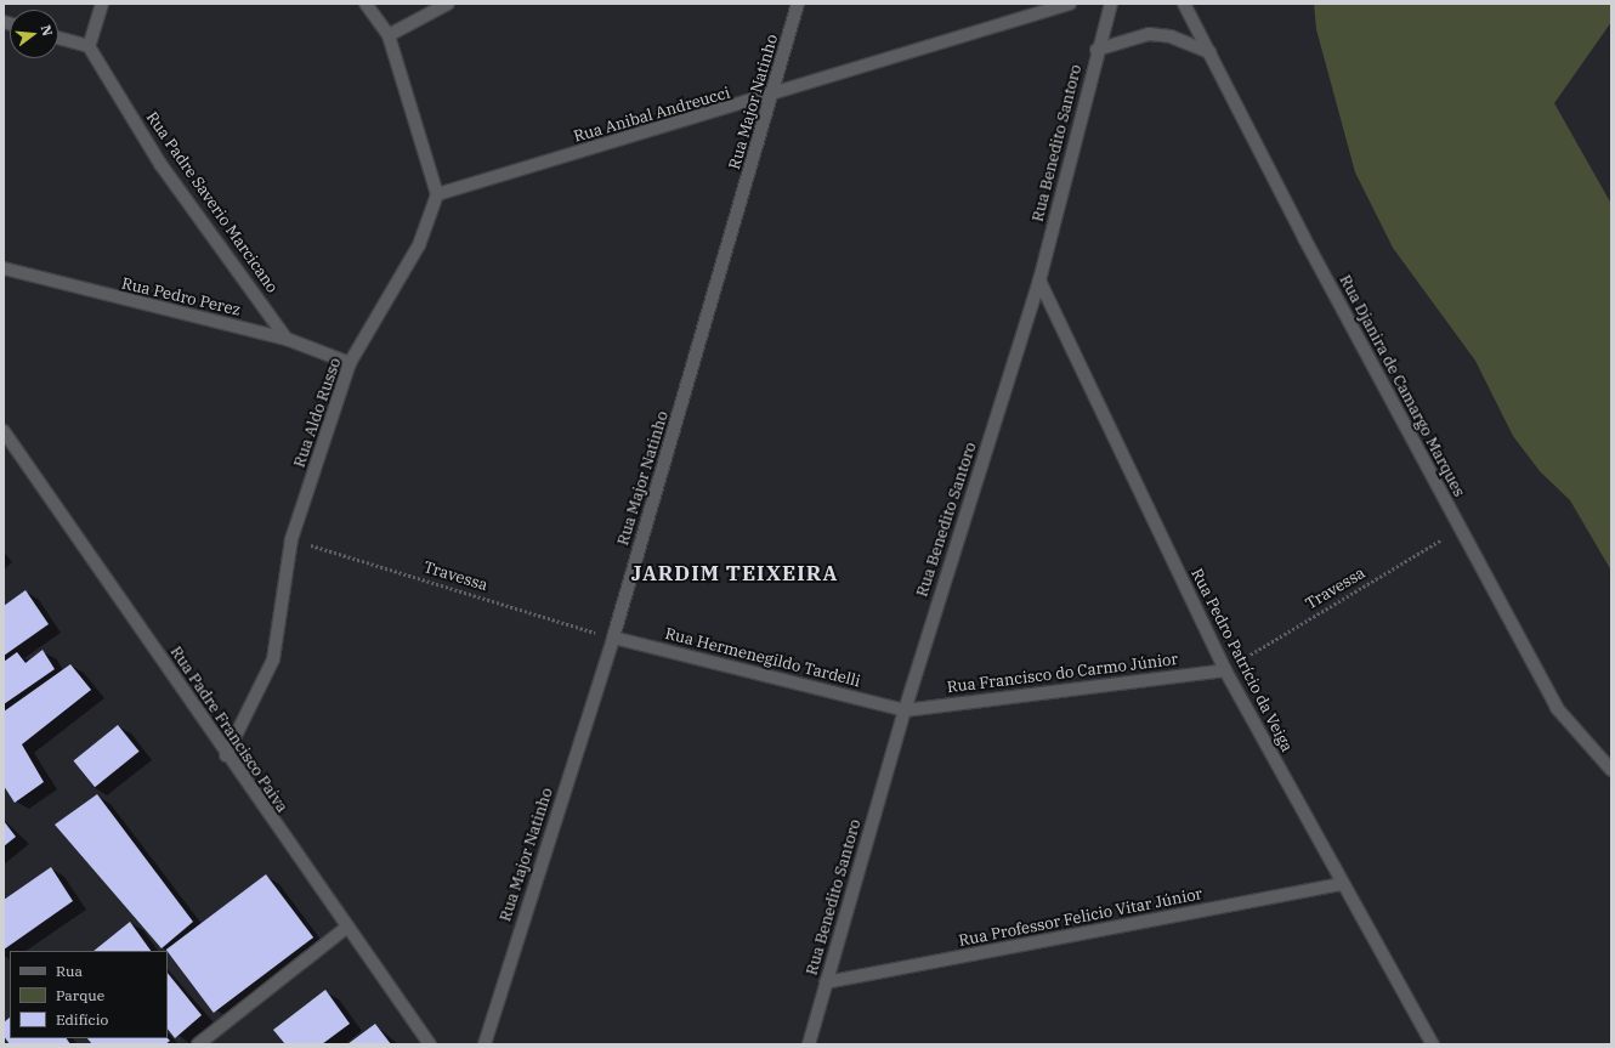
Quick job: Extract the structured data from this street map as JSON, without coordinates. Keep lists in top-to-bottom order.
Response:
{
  "streets": {
    "street": [
      "Rua Major Natinho",
      "Rua Anibal Andreucci",
      "Rua Benedito Santoro",
      "Rua Padre Saverio Marcicano",
      "Rua Pedro Perez",
      "Rua Djanira de Camargo Marques",
      "Rua Aldo Russo",
      "Rua Hermenegildo Tardelli",
      "Rua Pedro Patrício da Veiga",
      "Rua Francisco do Carmo Júnior",
      "Rua Padre Francisco Paiva",
      "Rua Professor Felicio Vitar Júnior"
    ],
    "path": ["Travessa"]
  },
  "crossings": [
    ["Rua Major Natinho", "Rua Anibal Andreucci"],
    ["Rua Major Natinho", "Travessa"],
    ["Rua Major Natinho", "Rua Hermenegildo Tardelli"],
    ["Rua Anibal Andreucci", "Rua Aldo Russo"],
    ["Rua Benedito Santoro", "Rua Hermenegildo Tardelli"],
    ["Rua Benedito Santoro", "Rua Pedro Patrício da Veiga"],
    ["Rua Benedito Santoro", "Rua Francisco do Carmo Júnior"],
    ["Rua Benedito Santoro", "Rua Professor Felicio Vitar Júnior"],
    ["Rua Padre Saverio Marcicano", "Rua Pedro Perez"],
    ["Rua Pedro Perez", "Rua Aldo Russo"],
    ["Rua Djanira de Camargo Marques", "Travessa"],
    ["Rua Aldo Russo", "Travessa"],
    ["Rua Aldo Russo", "Rua Padre Francisco Paiva"],
    ["Travessa", "Rua Hermenegildo Tardelli"],
    ["Travessa", "Rua Pedro Patrício da Veiga"],
    ["Travessa", "Rua Francisco do Carmo Júnior"],
    ["Rua Hermenegildo Tardelli", "Rua Francisco do Carmo Júnior"],
    ["Rua Pedro Patrício da Veiga", "Rua Francisco do Carmo Júnior"],
    ["Rua Pedro Patrício da Veiga", "Rua Professor Felicio Vitar Júnior"]
  ],
  "districts": ["JARDIM TEIXEIRA"],
  "legend": ["Rua", "Parque", "Edifício"],
  "north": "right"
}
